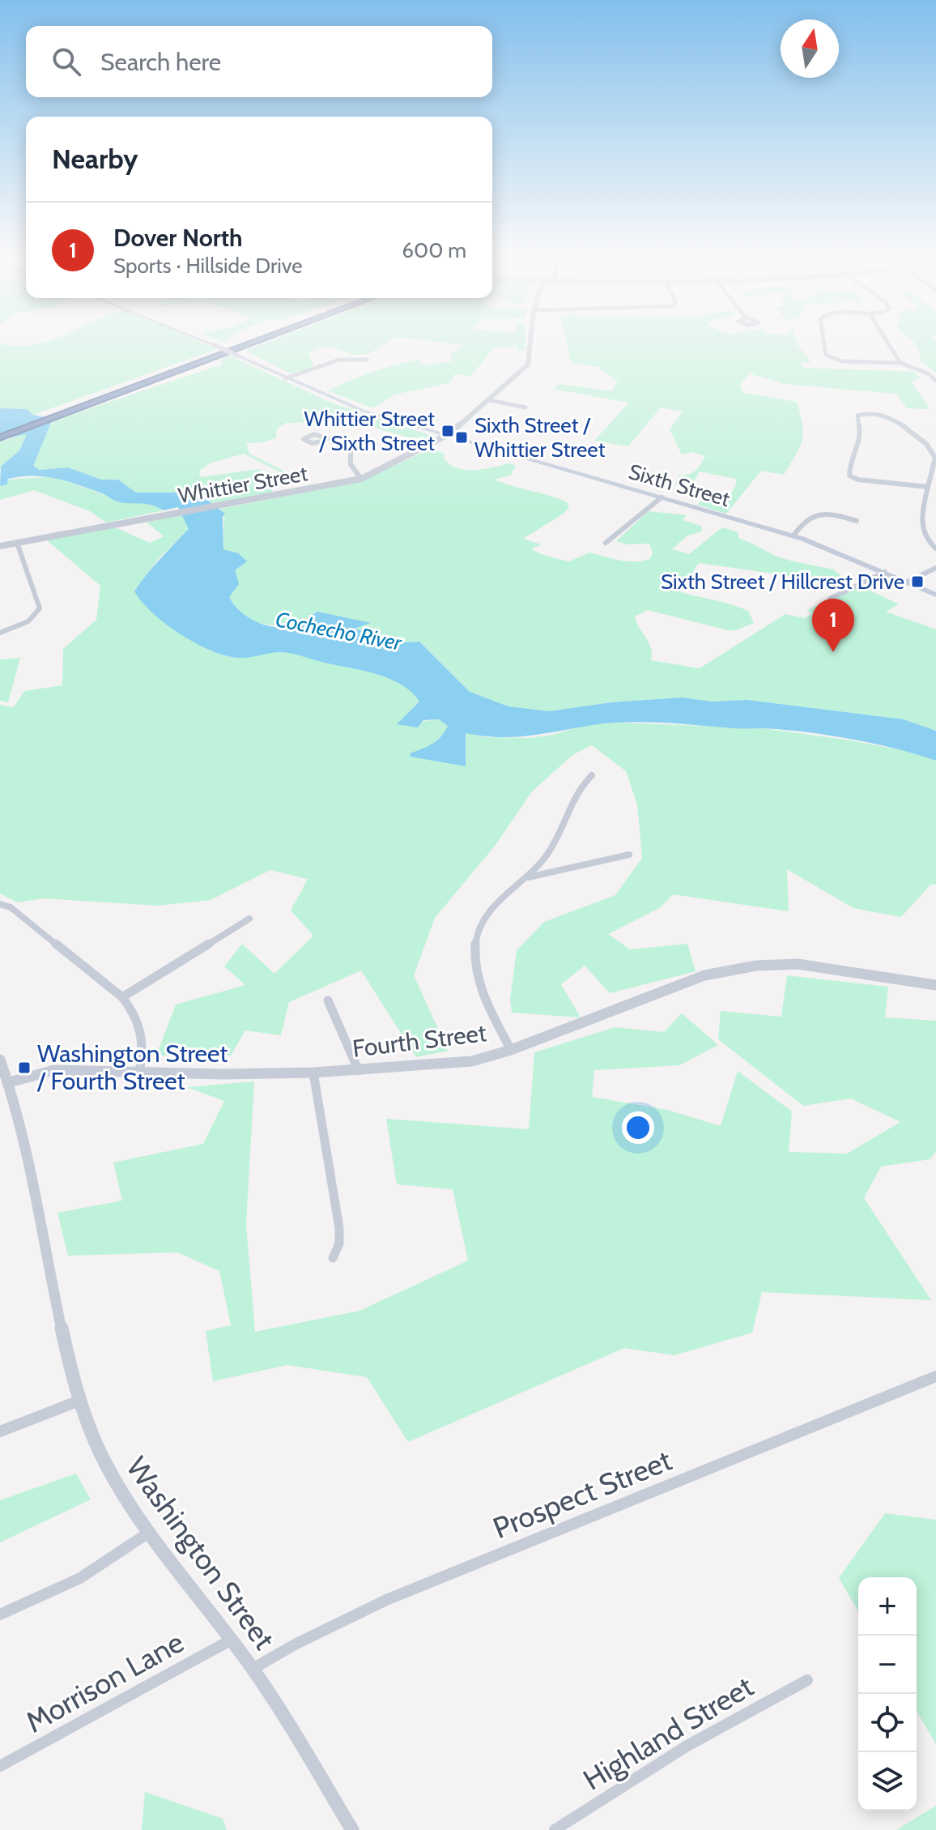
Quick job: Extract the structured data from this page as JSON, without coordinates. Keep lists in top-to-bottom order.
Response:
{
  "streets": {
    "main road": ["Sixth Street"],
    "street": [
      "Whittier Street",
      "Fourth Street",
      "Prospect Street",
      "Washington Street",
      "Morrison Lane",
      "Highland Street"
    ]
  },
  "crossings": [
    ["Whittier Street", "Sixth Street"],
    ["Fourth Street", "Washington Street"],
    ["Prospect Street", "Washington Street"],
    ["Washington Street", "Morrison Lane"]
  ],
  "water": ["Cochecho River"],
  "places": {
    "transit": [
      "Whittier Street / Sixth Street",
      "Sixth Street / Whittier Street",
      "Sixth Street / Hillcrest Drive",
      "Washington Street / Fourth Street"
    ]
  },
  "north": "top",
  "page": {
    "search": "Search here",
    "heading": "Nearby",
    "list": [
      {
        "mark": "1",
        "name": "Dover North",
        "note": "Sports · Hillside Drive",
        "value": "600 m"
      }
    ],
    "pins": "1",
    "map_buttons": ["+", "−"]
  }
}
